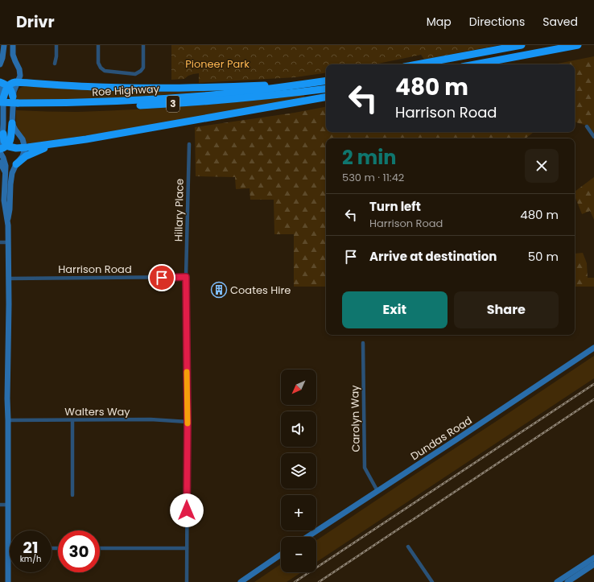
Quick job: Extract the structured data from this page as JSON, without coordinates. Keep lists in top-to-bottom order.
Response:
{
  "streets": {
    "highway": ["Roe Highway", "3"],
    "main road": ["Dundas Road"],
    "street": [
      "Hillary Place",
      "Harrison Road",
      "Walters Way",
      "Carolyn Way"
    ]
  },
  "crossings": [
    ["Hillary Place", "Harrison Road"],
    ["Carolyn Way", "Dundas Road"]
  ],
  "parks": ["Pioneer Park"],
  "places": {
    "building": ["Coates Hire"]
  },
  "north": "bottom left",
  "page": {
    "header": "Drivr",
    "nav": ["Map", "Directions", "Saved"],
    "turn": ["480 m", "Harrison Road"],
    "heading": ["2 min", "530 m · 11:42"],
    "list": [
      {
        "name": "Turn left",
        "note": "Harrison Road",
        "value": "480 m"
      },
      {
        "name": "Arrive at destination",
        "value": "50 m"
      }
    ],
    "buttons": ["Exit", "Share"],
    "map_buttons": ["+", "−"],
    "speed": "21 km/h",
    "limit": "30"
  }
}
